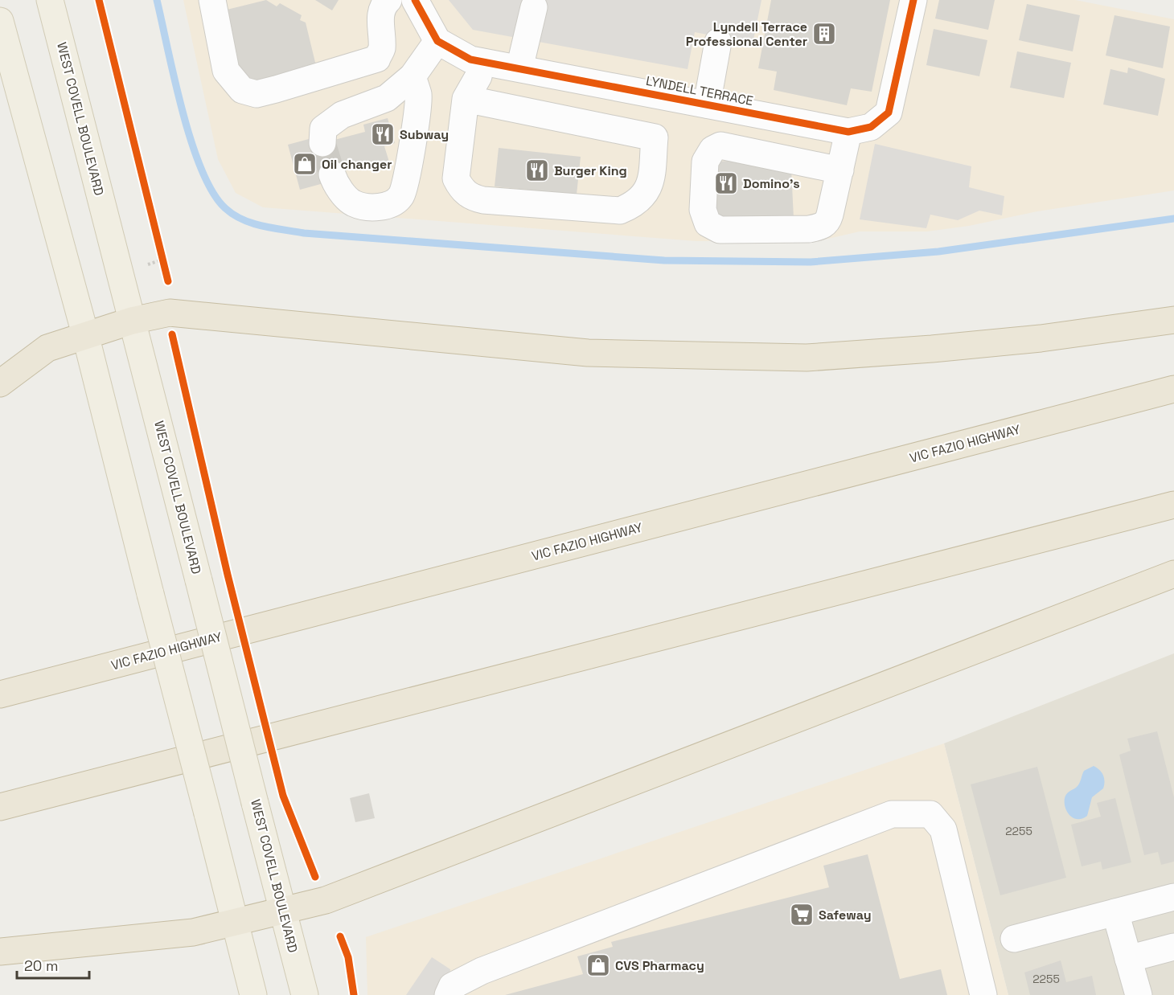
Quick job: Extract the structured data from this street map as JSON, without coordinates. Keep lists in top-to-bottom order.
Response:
{
  "streets": {
    "highway": ["VIC FAZIO HIGHWAY"],
    "main road": ["WEST COVELL BOULEVARD"],
    "street": ["LYNDELL TERRACE"]
  },
  "places": {
    "building": ["Lyndell Terrace Professional Center"],
    "restaurant": ["Subway", "Burger King", "Domino's"],
    "shop": ["Oil changer", "CVS Pharmacy"],
    "supermarket": ["Safeway"]
  },
  "house_numbers": ["2255", "2255"],
  "scale_bar": "20 m"
}
